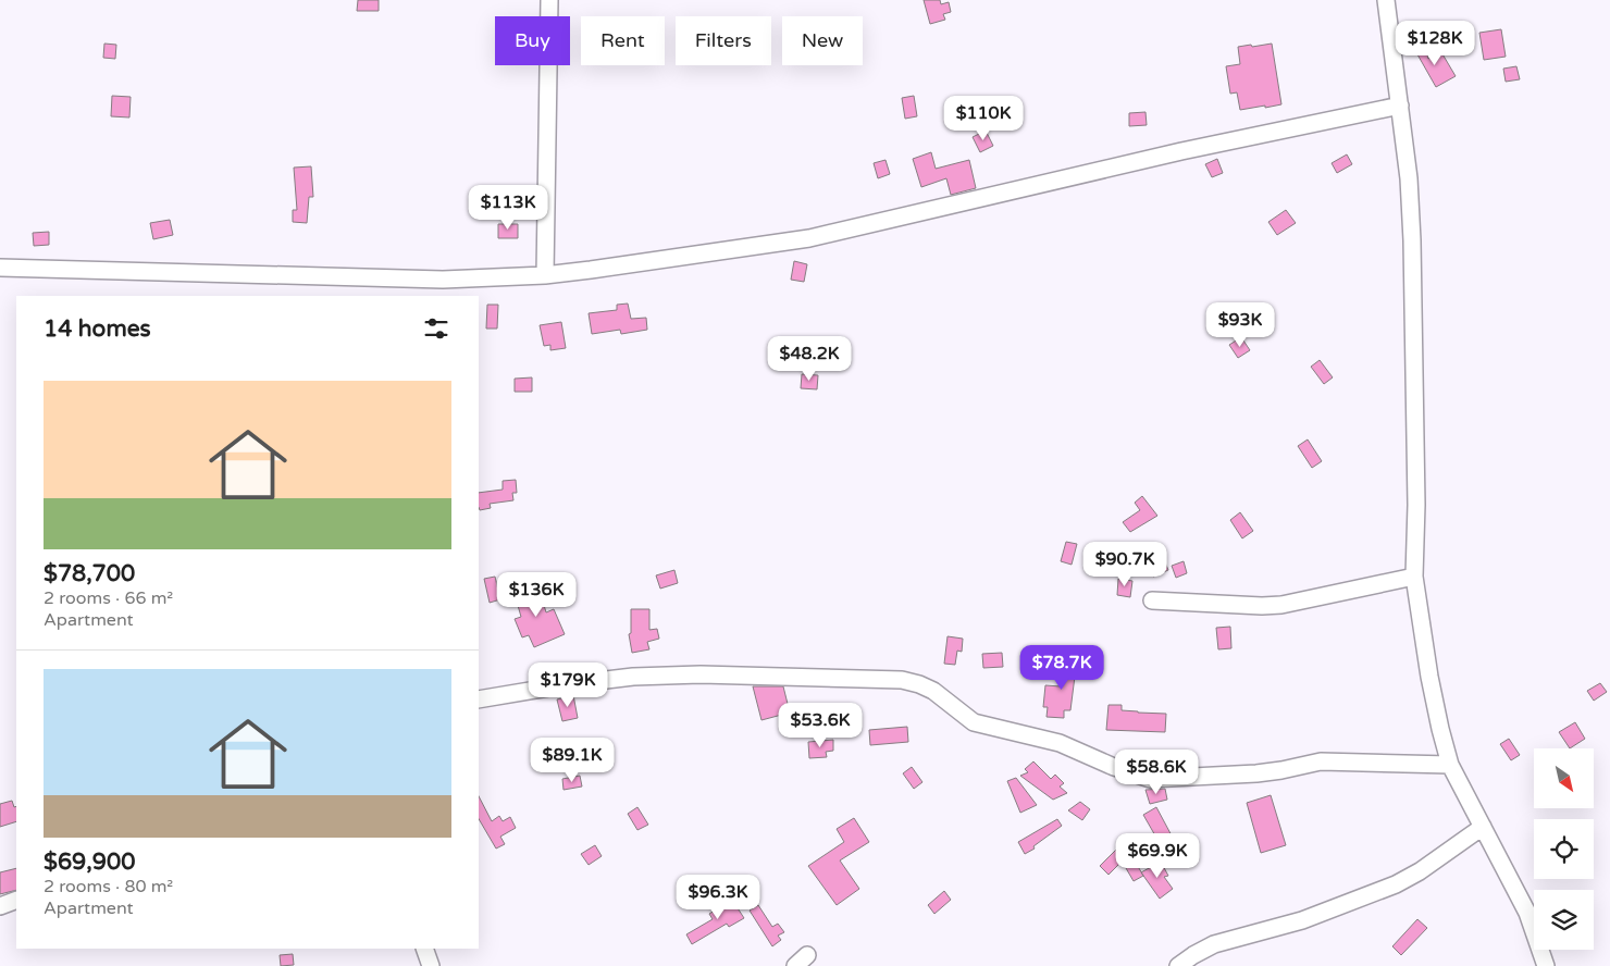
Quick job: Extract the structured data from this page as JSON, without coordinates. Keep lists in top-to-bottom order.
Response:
{
  "north": "bottom right",
  "page": {
    "chip": [
      "Buy",
      "Rent",
      "Filters",
      "New"
    ],
    "price": [
      "$128K",
      "$110K",
      "$113K",
      "$93K",
      "$48.2K",
      "$90.7K",
      "$136K",
      "$78.7K",
      "$179K",
      "$53.6K",
      "$89.1K",
      "$58.6K",
      "$69.9K",
      "$96.3K"
    ],
    "heading": "14 homes",
    "list": [
      {
        "name": "$78,700",
        "note": "2 rooms · 66 m² · Apartment"
      },
      {
        "name": "$69,900",
        "note": "2 rooms · 80 m² · Apartment"
      }
    ]
  }
}
